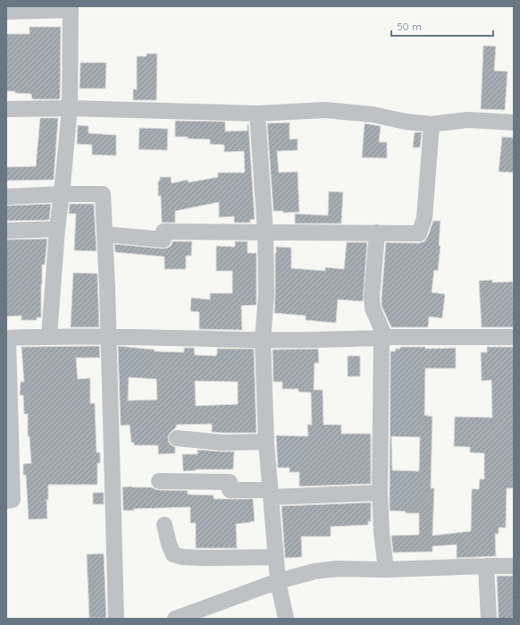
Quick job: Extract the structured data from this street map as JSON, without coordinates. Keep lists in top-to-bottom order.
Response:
{
  "scale_bar": "50 m"
}
